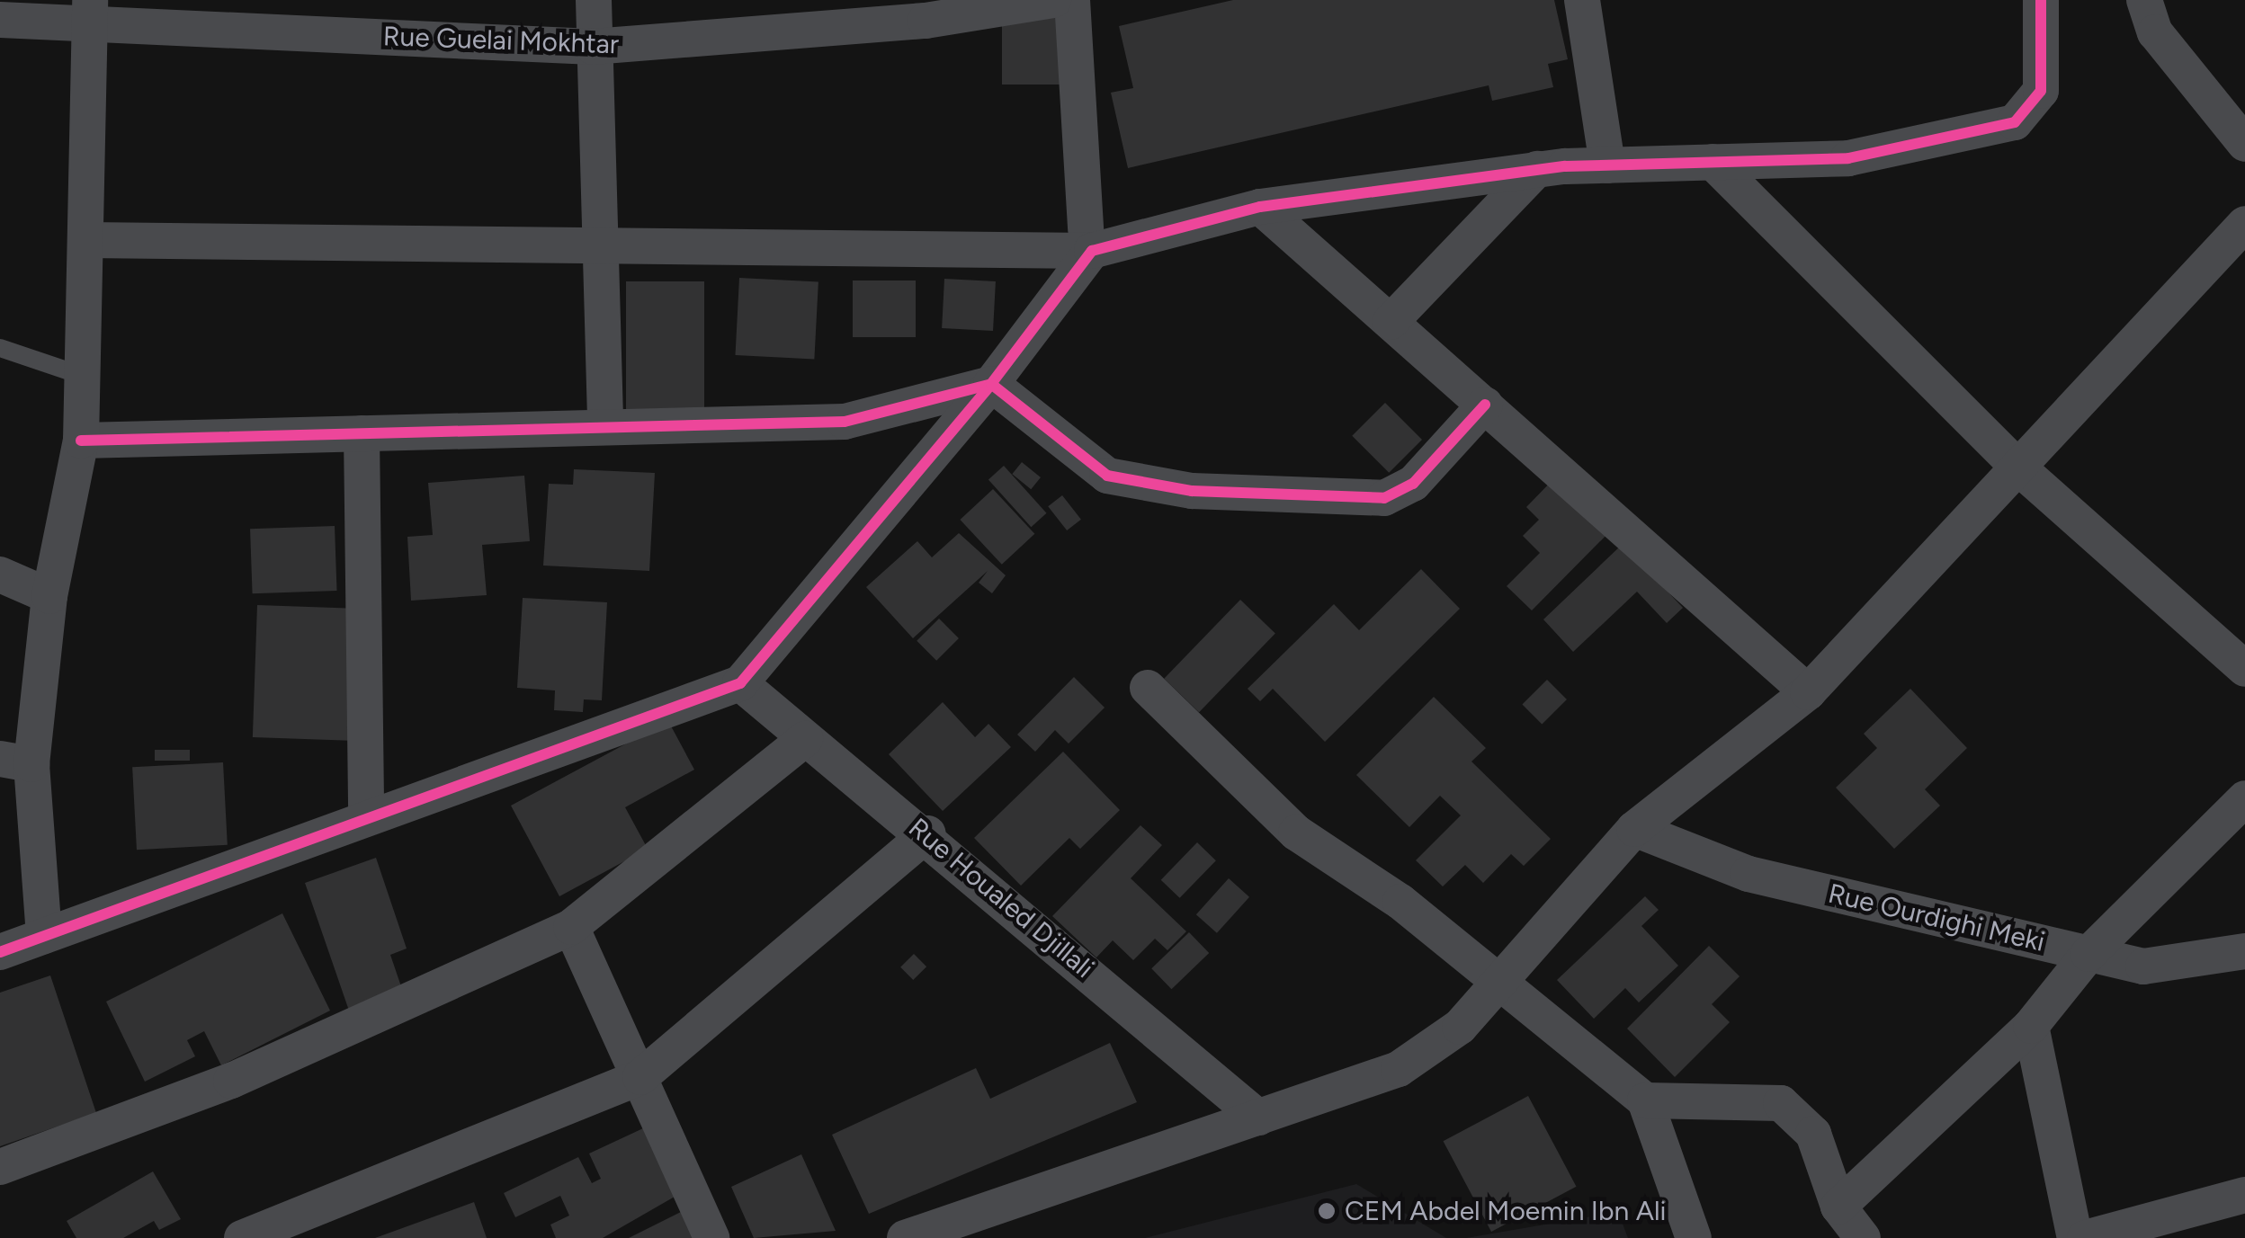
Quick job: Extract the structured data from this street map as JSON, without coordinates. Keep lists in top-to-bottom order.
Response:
{
  "streets": {
    "street": ["Rue Guelai Mokhtar", "Rue Houaled Djillali", "Rue Ourdighi Meki"]
  },
  "places": ["CEM Abdel Moemin Ibn Ali"]
}
